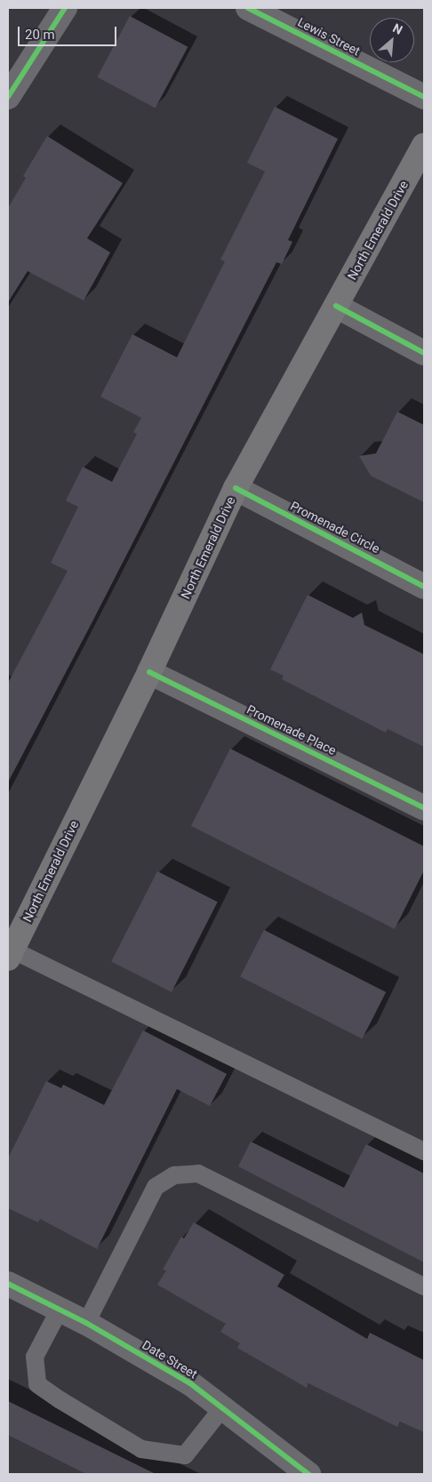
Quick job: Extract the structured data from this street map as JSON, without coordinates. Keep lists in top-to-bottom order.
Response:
{
  "streets": {
    "main road": ["North Emerald Drive"],
    "street": [
      "Lewis Street",
      "Promenade Circle",
      "Promenade Place",
      "Date Street"
    ]
  },
  "crossings": [
    ["North Emerald Drive", "Promenade Circle"],
    ["North Emerald Drive", "Promenade Place"]
  ],
  "scale_bar": "20 m",
  "north": "top right"
}
